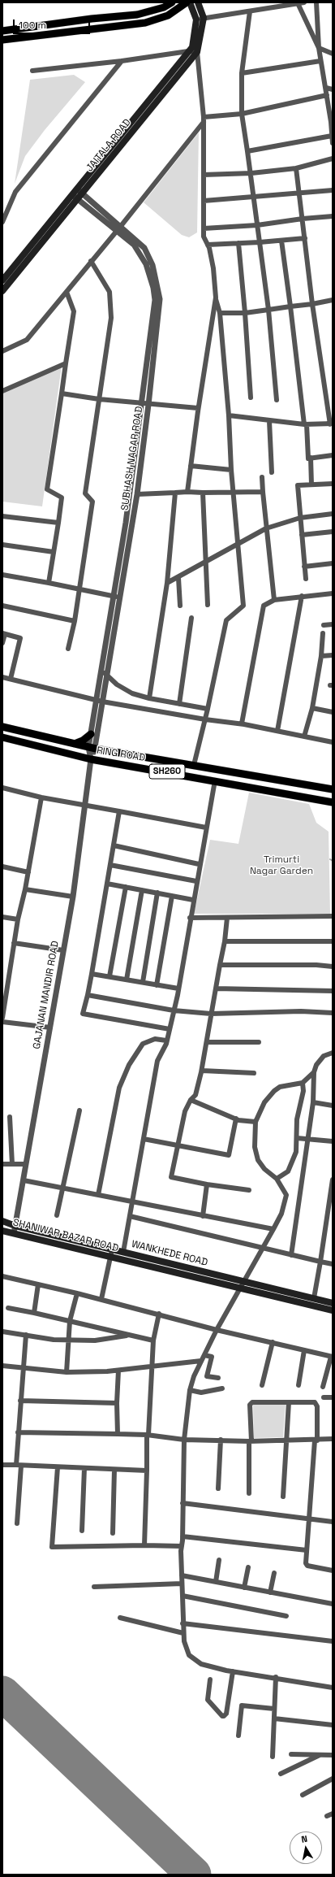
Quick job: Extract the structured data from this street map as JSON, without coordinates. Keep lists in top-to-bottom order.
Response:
{
  "streets": {
    "main road": [
      "JAITALA ROAD",
      "RING ROAD",
      "SH260",
      "SHANIWAR BAZAR ROAD",
      "WANKHEDE ROAD"
    ],
    "street": ["SUBHASH NAGAR ROAD", "GAJANAN MANDIR ROAD"]
  },
  "crossings": [
    ["JAITALA ROAD", "SUBHASH NAGAR ROAD"],
    ["SUBHASH NAGAR ROAD", "SH260"],
    ["SUBHASH NAGAR ROAD", "GAJANAN MANDIR ROAD"],
    ["RING ROAD", "GAJANAN MANDIR ROAD"],
    ["SH260", "GAJANAN MANDIR ROAD"],
    ["GAJANAN MANDIR ROAD", "SHANIWAR BAZAR ROAD"],
    ["GAJANAN MANDIR ROAD", "WANKHEDE ROAD"]
  ],
  "parks": ["Trimurti Nagar Garden"],
  "scale_bar": "100 m",
  "north": "top"
}
